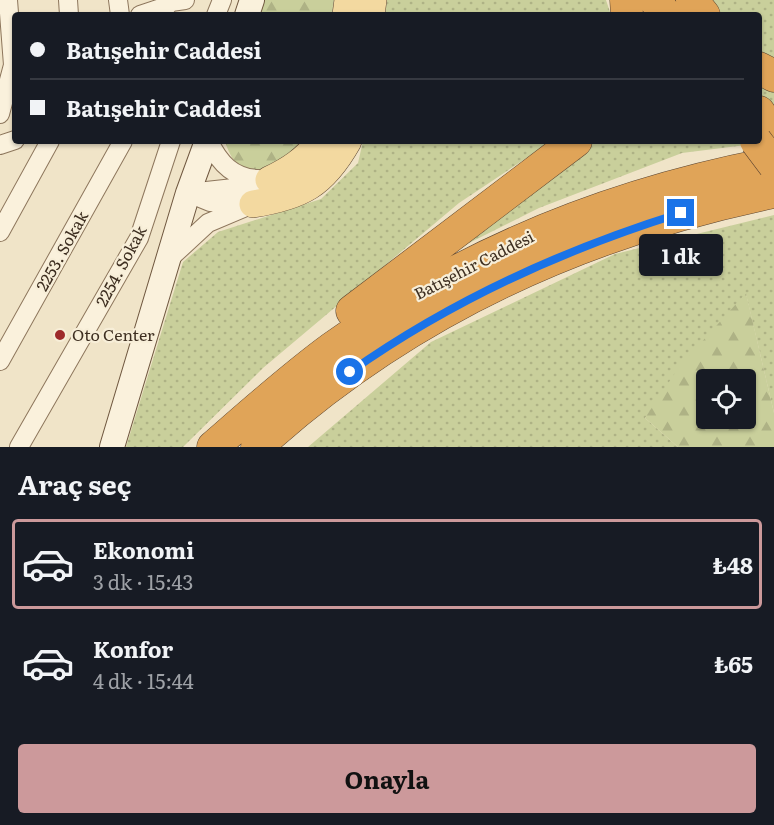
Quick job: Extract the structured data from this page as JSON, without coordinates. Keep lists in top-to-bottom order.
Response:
{
  "streets": {
    "highway": ["Batışehir Caddesi"],
    "street": ["2253. Sokak", "2254. Sokak"]
  },
  "places": ["Oto Center"],
  "page": {
    "banner": ["Batışehir Caddesi", "Batışehir Caddesi"],
    "bubble": "1 dk",
    "heading": "Araç seç",
    "list": [
      {
        "name": "Ekonomi",
        "note": "3 dk · 15:43",
        "value": "₺48"
      },
      {
        "name": "Konfor",
        "note": "4 dk · 15:44",
        "value": "₺65"
      }
    ],
    "buttons": "Onayla"
  }
}
